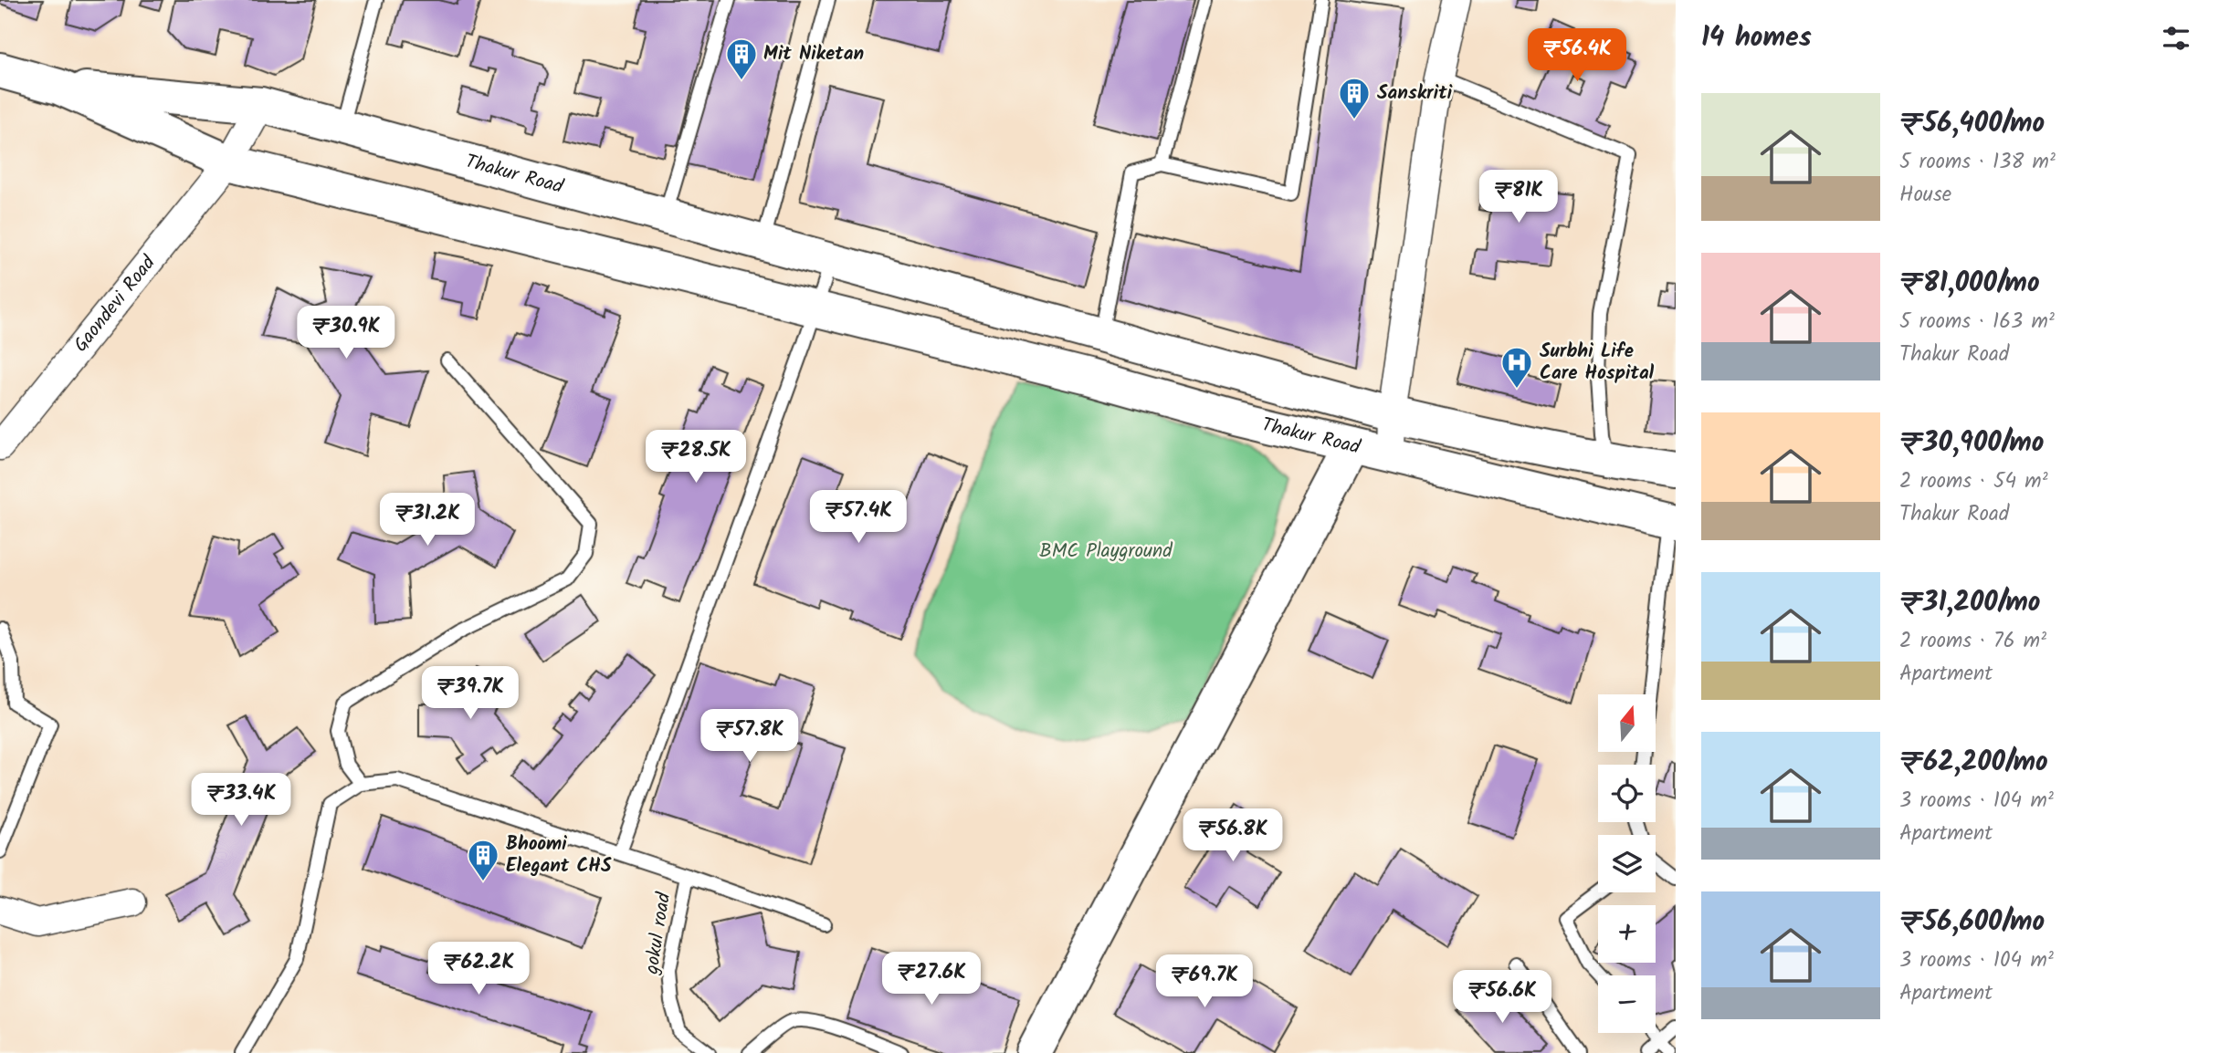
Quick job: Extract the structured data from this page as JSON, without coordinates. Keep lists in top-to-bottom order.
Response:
{
  "streets": {
    "street": ["Thakur Road", "Gaondevi Road"],
    "lane": ["gokul road"]
  },
  "crossings": [
    ["Thakur Road", "Gaondevi Road"]
  ],
  "parks": ["BMC Playground"],
  "places": {
    "building": ["Mit Niketan", "Sanskriti", "Bhoomi Elegant CHS"],
    "hospital": ["Surbhi Life Care Hospital"]
  },
  "north": "top",
  "page": {
    "heading": "14 homes",
    "price": [
      "₹56.4K",
      "₹81K",
      "₹30.9K",
      "₹28.5K",
      "₹57.4K",
      "₹31.2K",
      "₹39.7K",
      "₹57.8K",
      "₹33.4K",
      "₹56.8K",
      "₹62.2K",
      "₹27.6K",
      "₹69.7K",
      "₹56.6K"
    ],
    "list": [
      {
        "name": "₹56,400/mo",
        "note": "5 rooms · 138 m² · House"
      },
      {
        "name": "₹81,000/mo",
        "note": "5 rooms · 163 m² · Thakur Road"
      },
      {
        "name": "₹30,900/mo",
        "note": "2 rooms · 54 m² · Thakur Road"
      },
      {
        "name": "₹31,200/mo",
        "note": "2 rooms · 76 m² · Apartment"
      },
      {
        "name": "₹62,200/mo",
        "note": "3 rooms · 104 m² · Apartment"
      },
      {
        "name": "₹56,600/mo",
        "note": "3 rooms · 104 m² · Apartment"
      }
    ],
    "map_buttons": ["+", "−"]
  }
}
